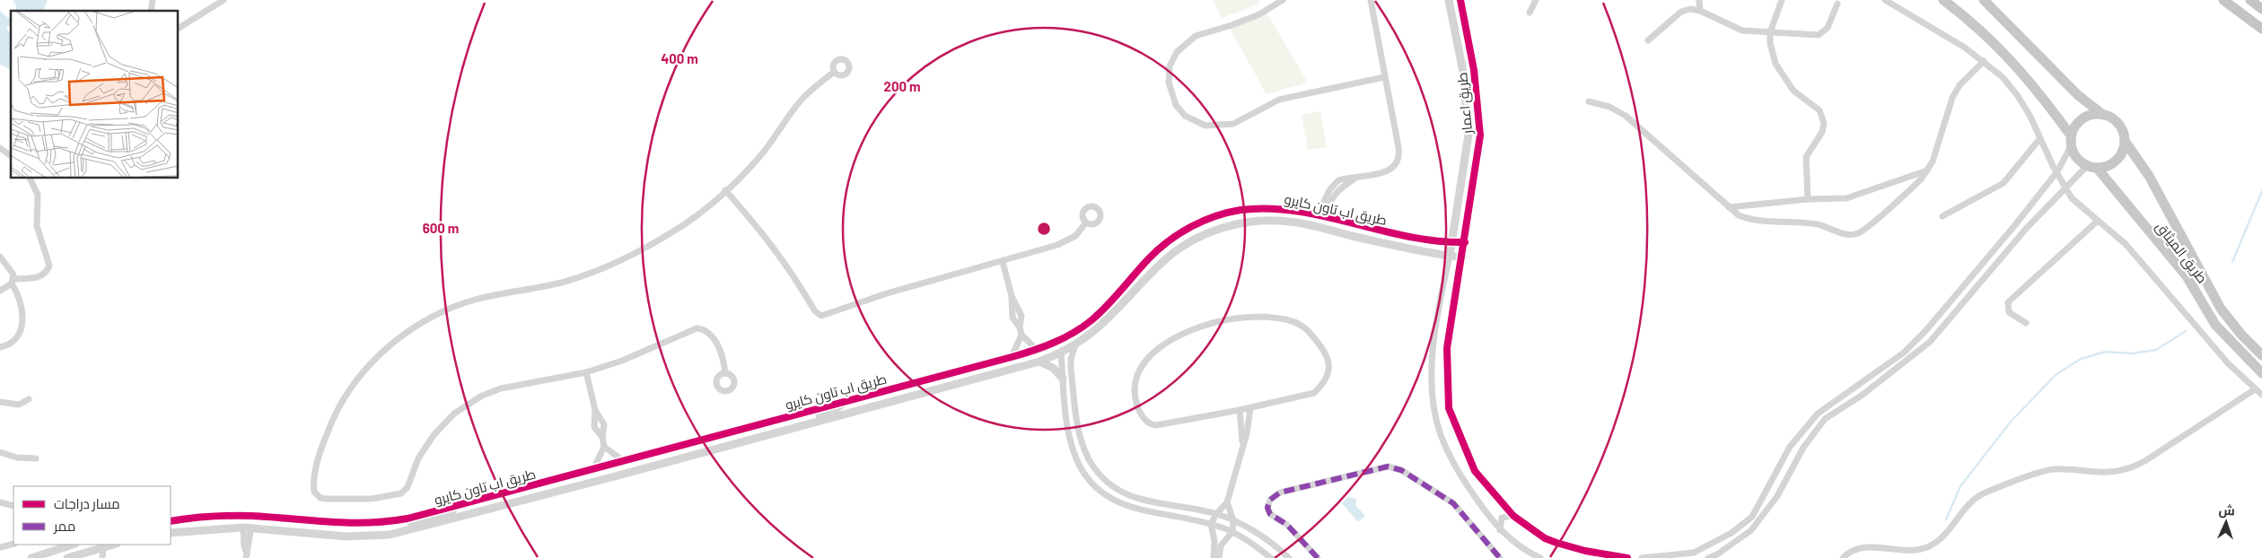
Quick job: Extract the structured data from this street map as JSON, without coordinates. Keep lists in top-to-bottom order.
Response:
{
  "streets": {
    "main road": ["طريق الميثاق"],
    "street": ["طريق اعمار", "طريق اب تاون كايرو"]
  },
  "crossings": [
    ["طريق اعمار", "طريق اب تاون كايرو"]
  ],
  "legend": ["مسار دراجات", "ممر"],
  "north": "top",
  "rings": ["400 m", "200 m", "600 m"]
}
